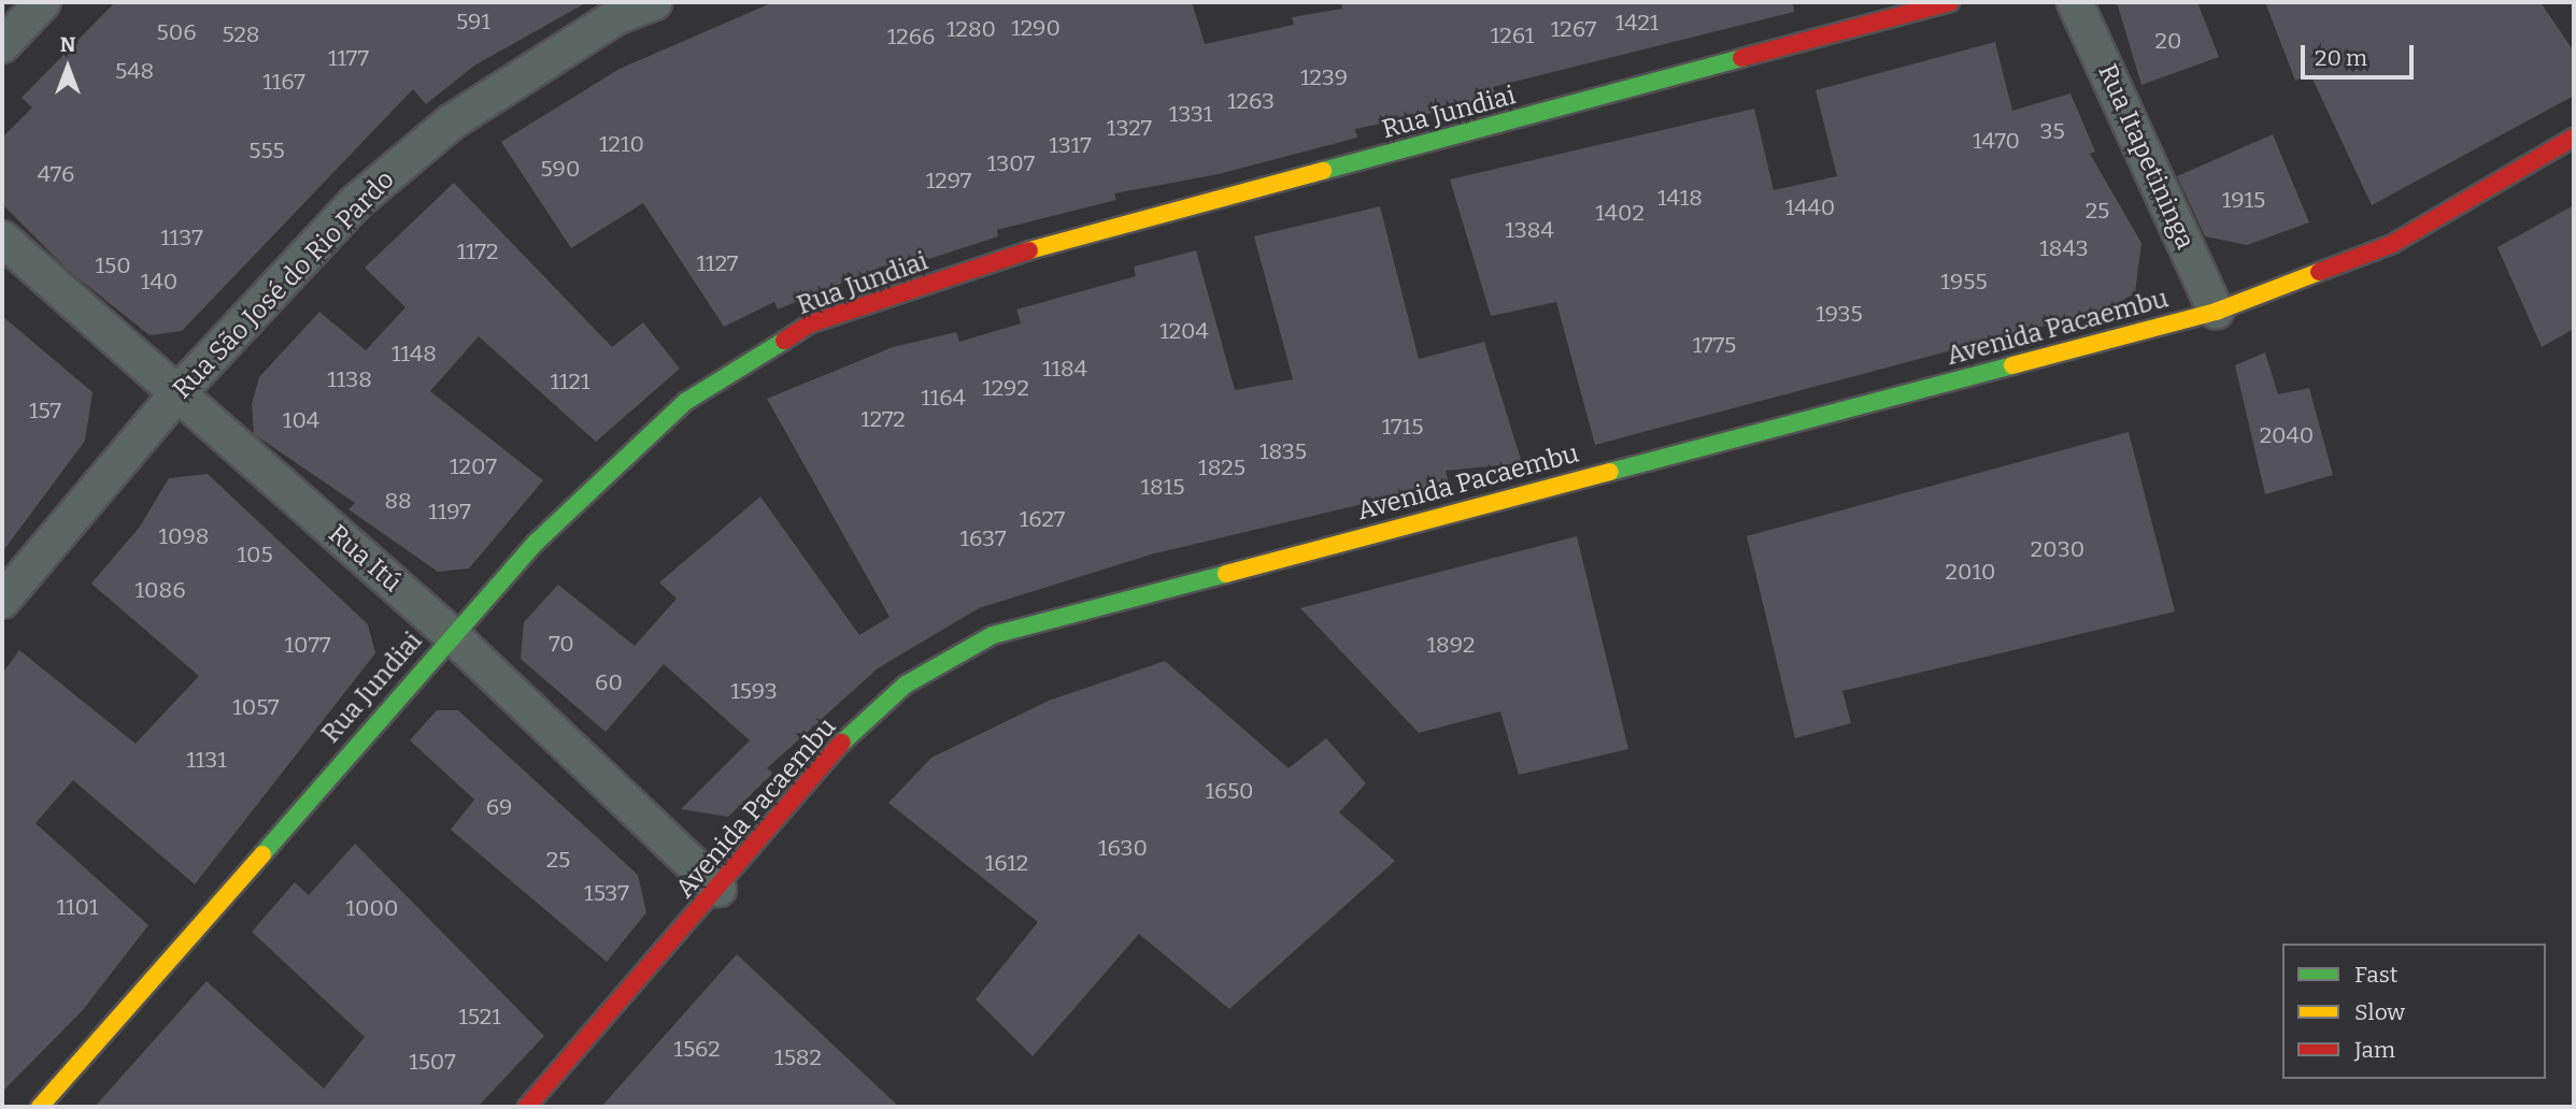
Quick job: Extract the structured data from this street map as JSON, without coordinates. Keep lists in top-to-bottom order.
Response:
{
  "streets": {
    "main road": ["Rua Jundiai", "Avenida Pacaembu"],
    "street": ["Rua Itapetininga", "Rua São José do Rio Pardo", "Rua Itú"]
  },
  "crossings": [
    ["Rua Jundiai", "Rua Itú"],
    ["Rua Itapetininga", "Avenida Pacaembu"],
    ["Rua São José do Rio Pardo", "Rua Itú"],
    ["Avenida Pacaembu", "Rua Itú"]
  ],
  "house_numbers": [
    "591",
    "1421",
    "1290",
    "1280",
    "1267",
    "506",
    "528",
    "1261",
    "1266",
    "20",
    "1177",
    "548",
    "1239",
    "1167",
    "1263",
    "1331",
    "1327",
    "35",
    "1470",
    "1210",
    "1317",
    "555",
    "1307",
    "590",
    "476",
    "1297",
    "1418",
    "1915",
    "1440",
    "25",
    "1402",
    "1384",
    "1137",
    "1843",
    "1172",
    "1127",
    "150",
    "140",
    "1955",
    "1935",
    "1204",
    "1775",
    "1148",
    "1184",
    "1138",
    "1121",
    "1292",
    "1164",
    "157",
    "1272",
    "104",
    "1715",
    "2040",
    "1835",
    "1207",
    "1825",
    "1815",
    "88",
    "1197",
    "1627",
    "1098",
    "1637",
    "2030",
    "105",
    "2010",
    "1086",
    "70",
    "1077",
    "1892",
    "60",
    "1593",
    "1057",
    "1131",
    "1650",
    "69",
    "1630",
    "25",
    "1612",
    "1537",
    "1101",
    "1000",
    "1521",
    "1562",
    "1582",
    "1507"
  ],
  "legend": ["Fast", "Slow", "Jam"],
  "scale_bar": "20 m",
  "north": "top"
}
